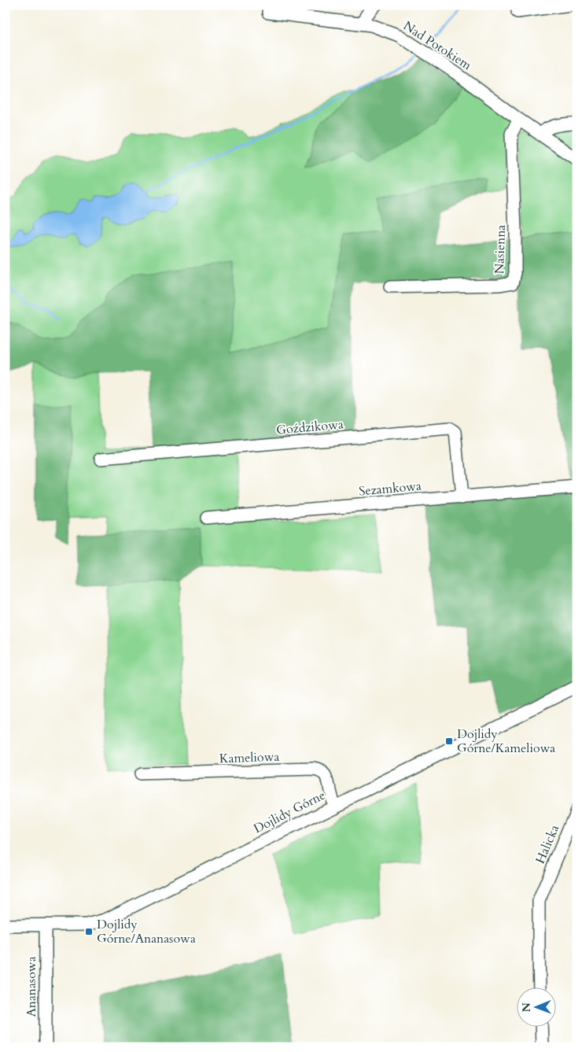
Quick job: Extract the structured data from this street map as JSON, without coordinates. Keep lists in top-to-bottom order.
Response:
{
  "streets": {
    "street": [
      "Nad Potokiem",
      "Nasienna",
      "Goździkowa",
      "Sezamkowa",
      "Kameliowa",
      "Dojlidy Górne",
      "Halicka",
      "Ananasowa"
    ]
  },
  "crossings": [
    ["Nad Potokiem", "Nasienna"],
    ["Goździkowa", "Sezamkowa"],
    ["Kameliowa", "Dojlidy Górne"],
    ["Dojlidy Górne", "Ananasowa"]
  ],
  "places": {
    "transit": ["Dojlidy Górne/Kameliowa", "Dojlidy Górne/Ananasowa"]
  },
  "north": "left"
}
